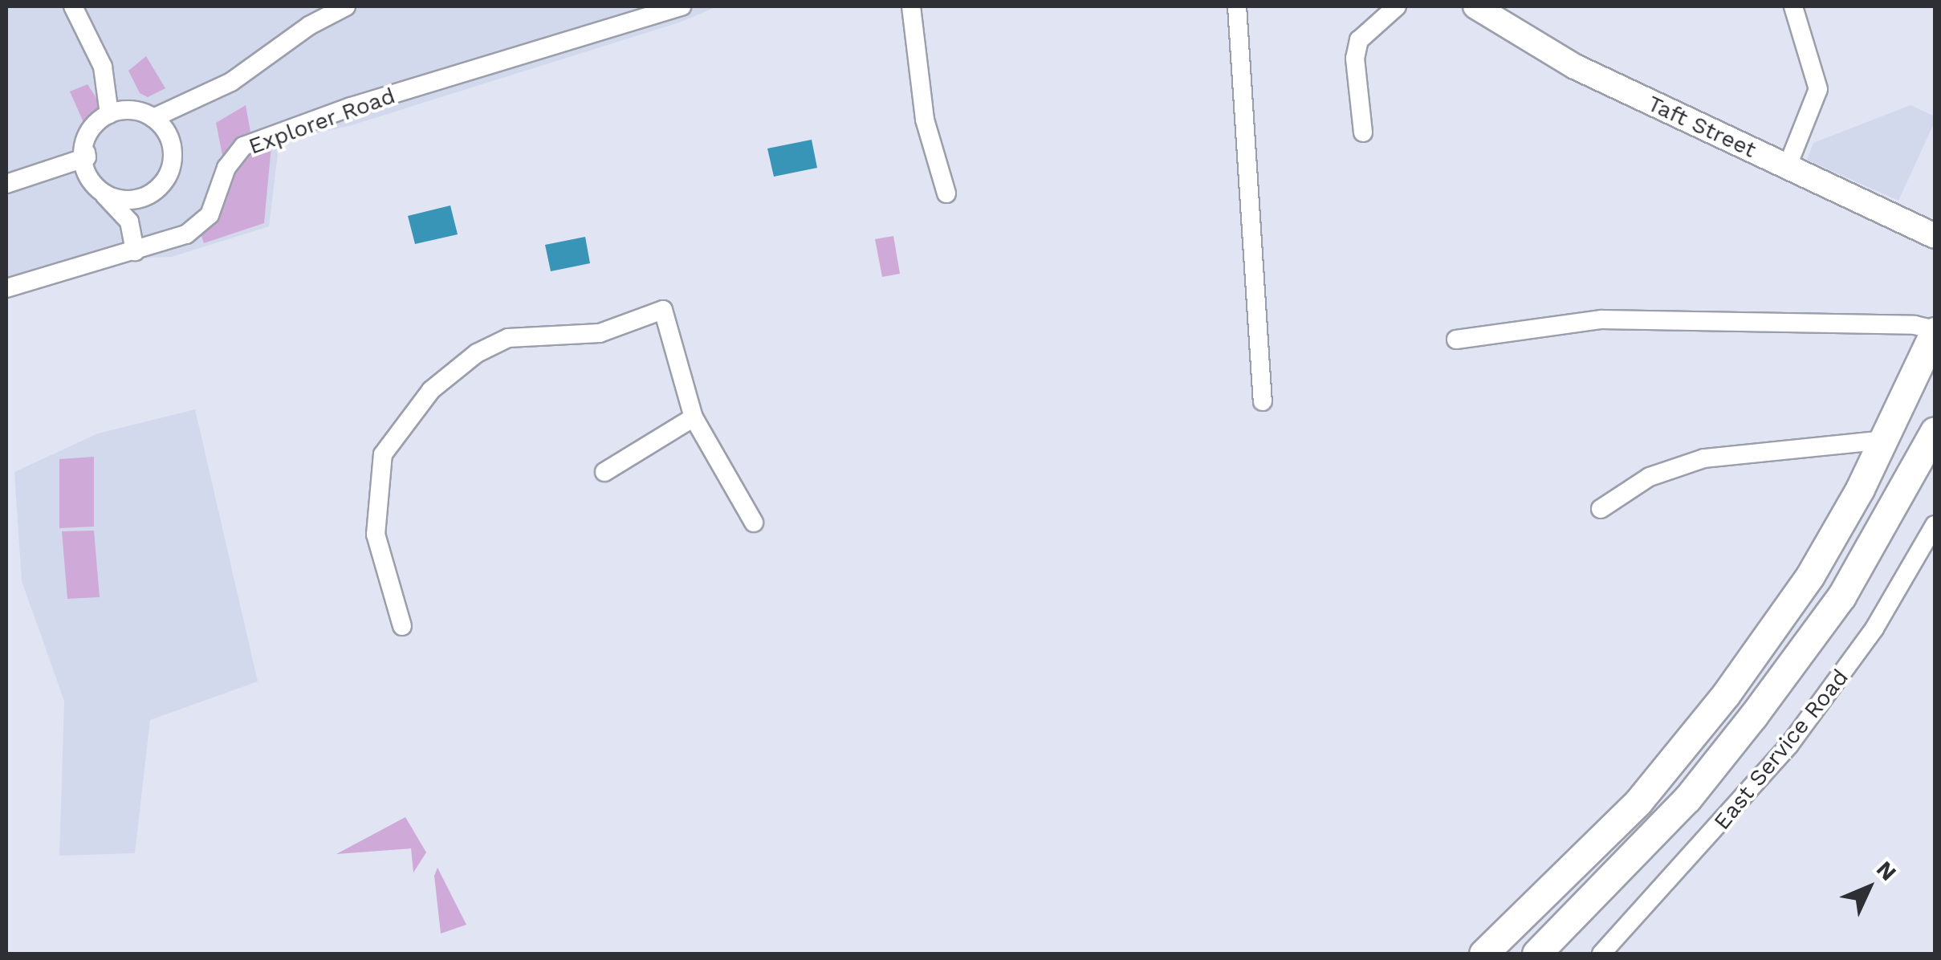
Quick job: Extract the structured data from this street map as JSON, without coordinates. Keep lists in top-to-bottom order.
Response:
{
  "streets": {
    "main road": ["Taft Street"],
    "street": ["Explorer Road", "East Service Road"]
  },
  "north": "top right"
}
